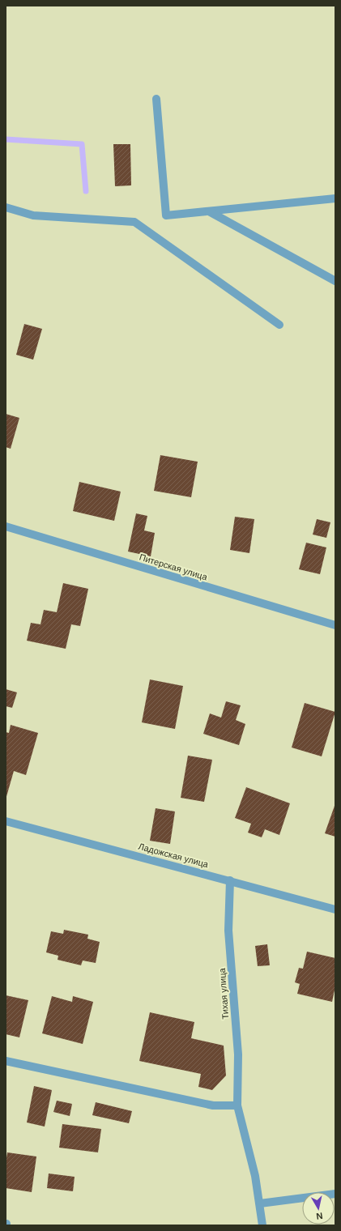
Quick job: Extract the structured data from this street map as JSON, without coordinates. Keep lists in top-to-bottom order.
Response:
{
  "streets": {
    "street": ["Питерская улица", "Ладожская улица", "Тихая улица"]
  },
  "crossings": [
    ["Ладожская улица", "Тихая улица"]
  ],
  "north": "bottom"
}
